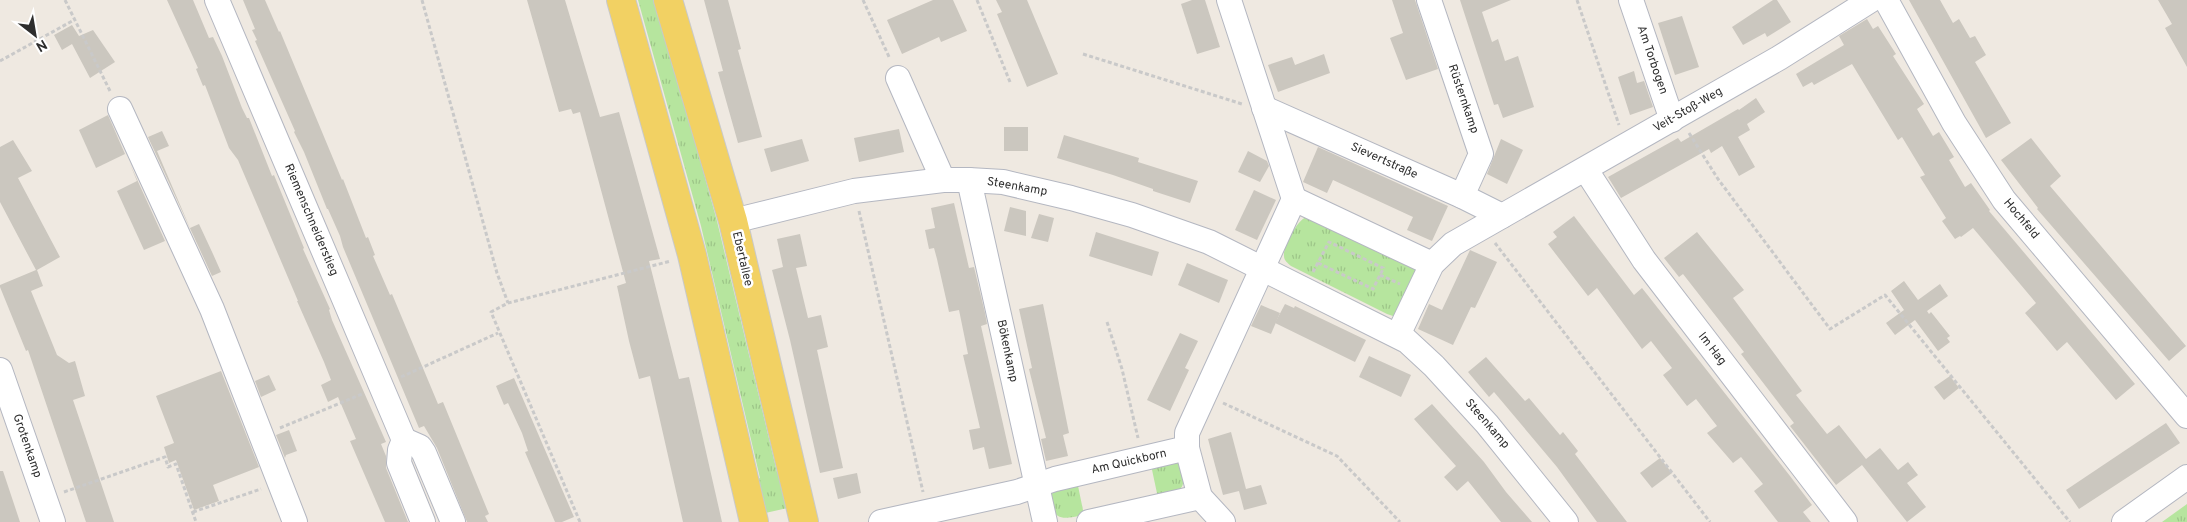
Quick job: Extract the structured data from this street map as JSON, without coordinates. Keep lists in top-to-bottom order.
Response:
{
  "streets": {
    "main road": ["Ebertallee"],
    "street": [
      "Am Torbogen",
      "Rüsternkamp",
      "Veit-Stoß-Weg",
      "Sievertstraße",
      "Steenkamp",
      "Hochfeld",
      "Riemenschneiderstieg",
      "Im Hag",
      "Bökenkamp",
      "Grotenkamp",
      "Am Quickborn"
    ]
  },
  "crossings": [
    ["Am Torbogen", "Veit-Stoß-Weg"],
    ["Rüsternkamp", "Sievertstraße"],
    ["Veit-Stoß-Weg", "Sievertstraße"],
    ["Veit-Stoß-Weg", "Im Hag"],
    ["Steenkamp", "Ebertallee"],
    ["Steenkamp", "Bökenkamp"],
    ["Bökenkamp", "Am Quickborn"]
  ],
  "north": "bottom right"
}
